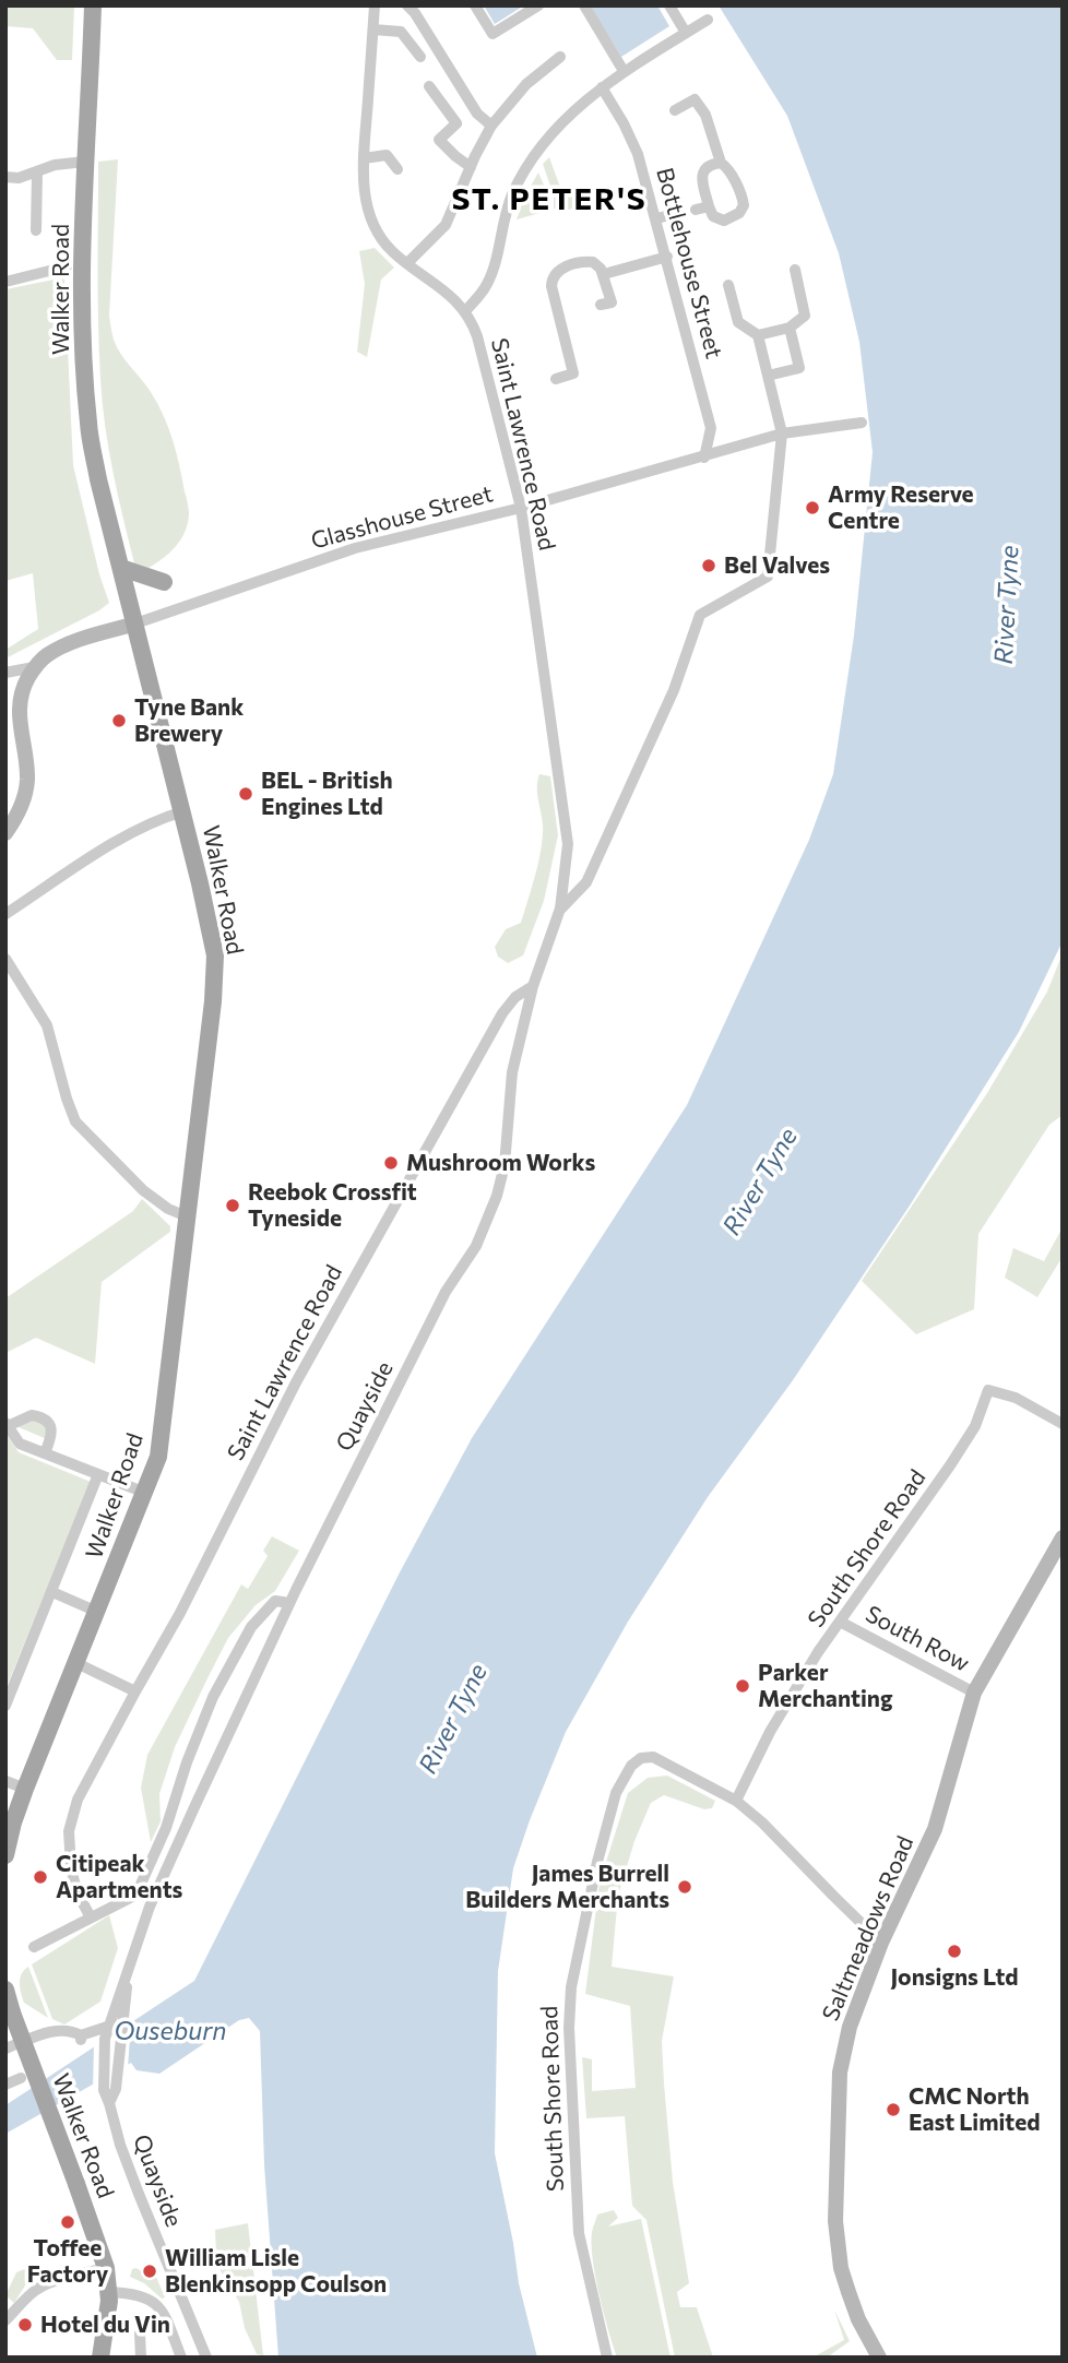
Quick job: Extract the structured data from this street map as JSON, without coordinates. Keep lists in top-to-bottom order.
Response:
{
  "streets": {
    "main road": ["Walker Road"],
    "street": [
      "Bottlehouse Street",
      "Saint Lawrence Road",
      "Glasshouse Street",
      "Quayside",
      "South Shore Road",
      "South Row",
      "Saltmeadows Road"
    ]
  },
  "crossings": [
    ["Bottlehouse Street", "Glasshouse Street"],
    ["Walker Road", "Glasshouse Street"],
    ["Saint Lawrence Road", "Glasshouse Street"],
    ["Saint Lawrence Road", "Quayside"],
    ["South Shore Road", "South Row"],
    ["South Row", "Saltmeadows Road"]
  ],
  "districts": ["ST. PETER'S"],
  "water": ["River Tyne", "Ouseburn"],
  "places": [
    "Army Reserve Centre",
    "Bel Valves",
    "Tyne Bank Brewery",
    "BEL - British Engines Ltd",
    "Mushroom Works",
    "Reebok Crossfit Tyneside",
    "Parker Merchanting",
    "Citipeak Apartments",
    "James Burrell Builders Merchants",
    "Jonsigns Ltd",
    "CMC North East Limited",
    "Toffee Factory",
    "William Lisle Blenkinsopp Coulson",
    "Hotel du Vin"
  ]
}
